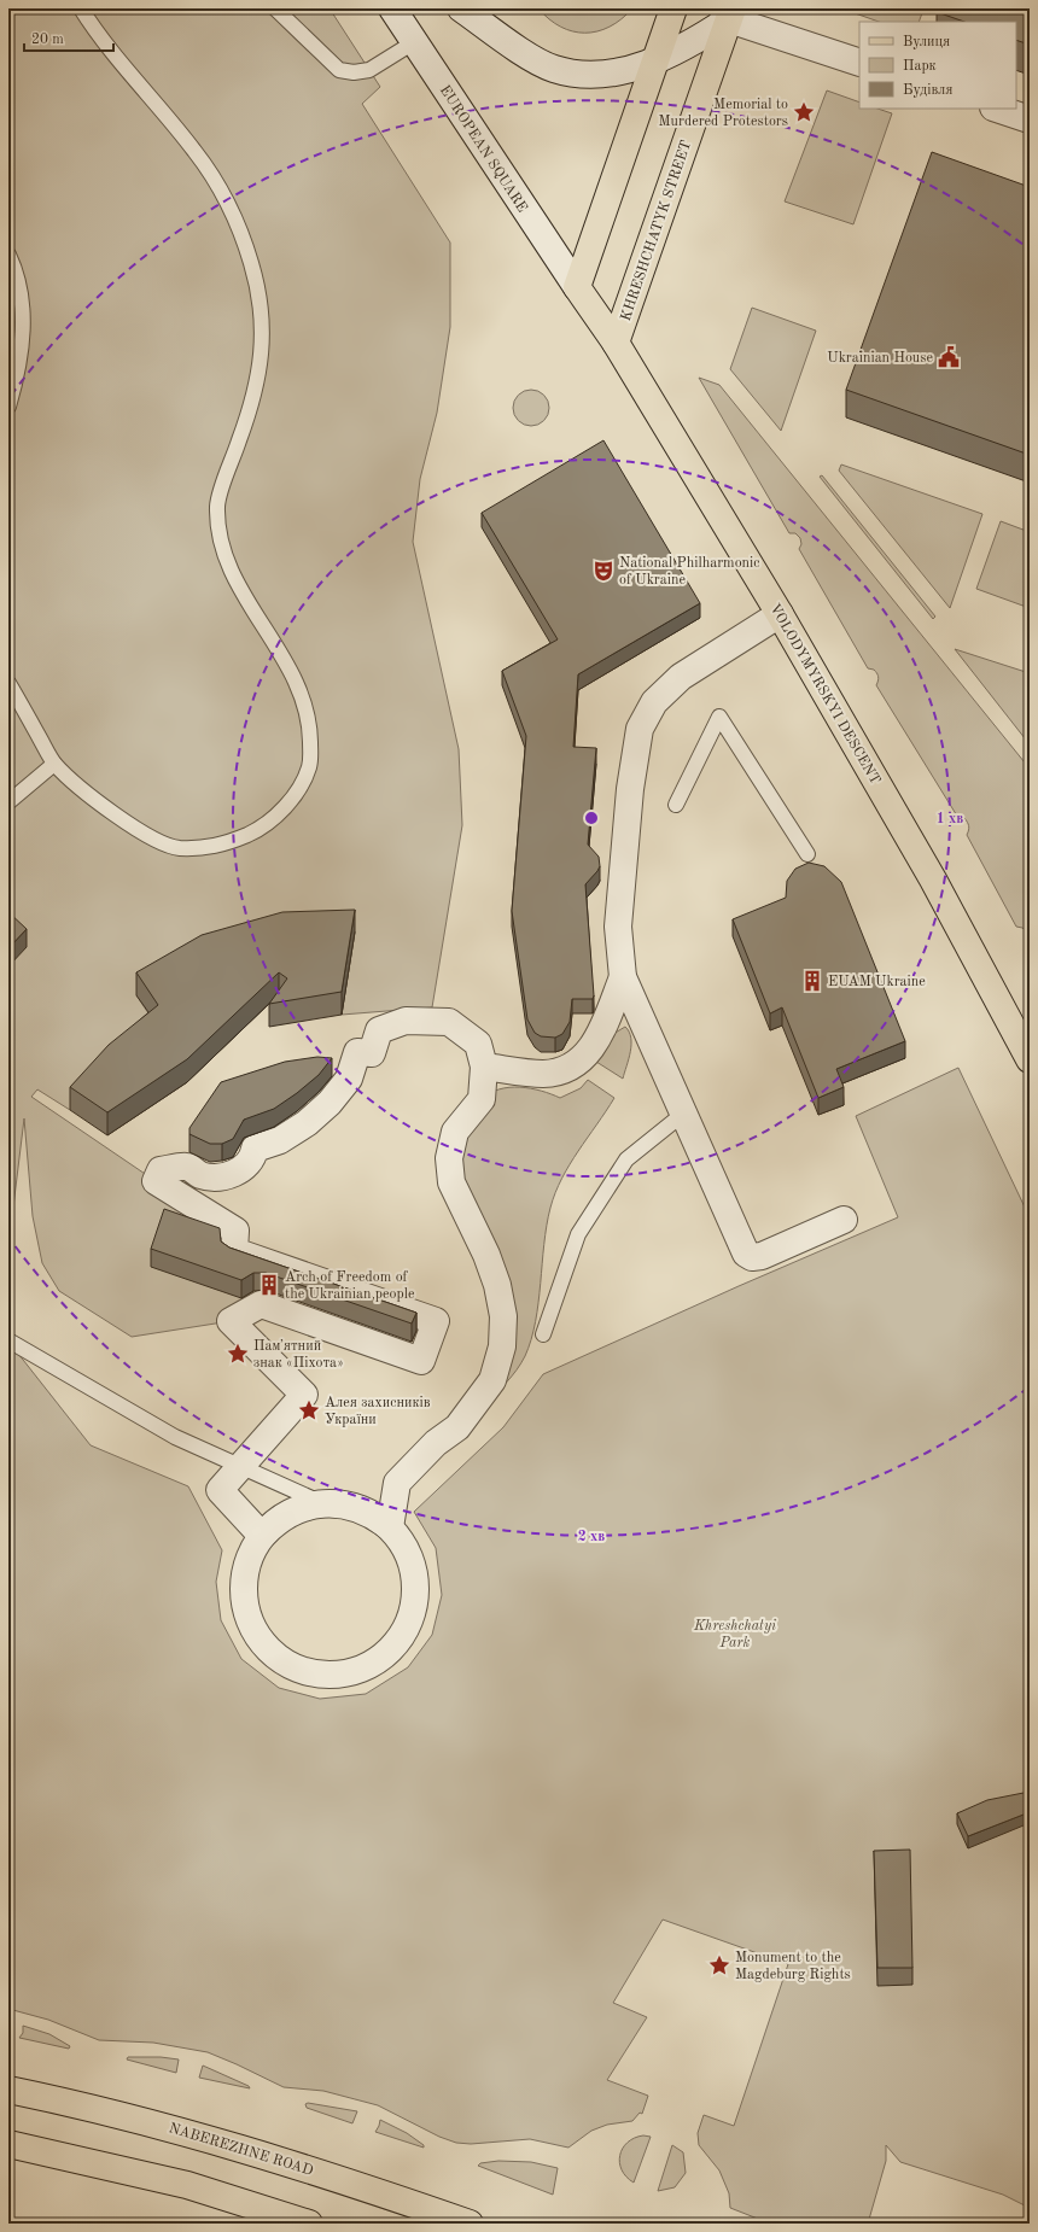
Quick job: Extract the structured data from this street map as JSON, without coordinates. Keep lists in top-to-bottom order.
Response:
{
  "streets": {
    "main road": ["KHRESHCHATYK STREET", "VOLODYMYRSKYI DESCENT", "NABEREZHNE ROAD"],
    "street": ["EUROPEAN SQUARE"]
  },
  "crossings": [
    ["EUROPEAN SQUARE", "VOLODYMYRSKYI DESCENT"],
    ["KHRESHCHATYK STREET", "VOLODYMYRSKYI DESCENT"]
  ],
  "parks": ["Khreshchatyi Park"],
  "places": {
    "place": [
      "Memorial to Murdered Protestors",
      "Памʼятний знак «Піхота»",
      "Алея захисників України",
      "Monument to the Magdeburg Rights"
    ],
    "public building": ["Ukrainian House"],
    "theatre": ["National Philharmonic of Ukraine"],
    "building": ["EUAM Ukraine", "Arch of Freedom of the Ukrainian people"]
  },
  "legend": ["Вулиця", "Парк", "Будівля"],
  "scale_bar": "20 m",
  "rings": ["1 хв", "2 хв"]
}
